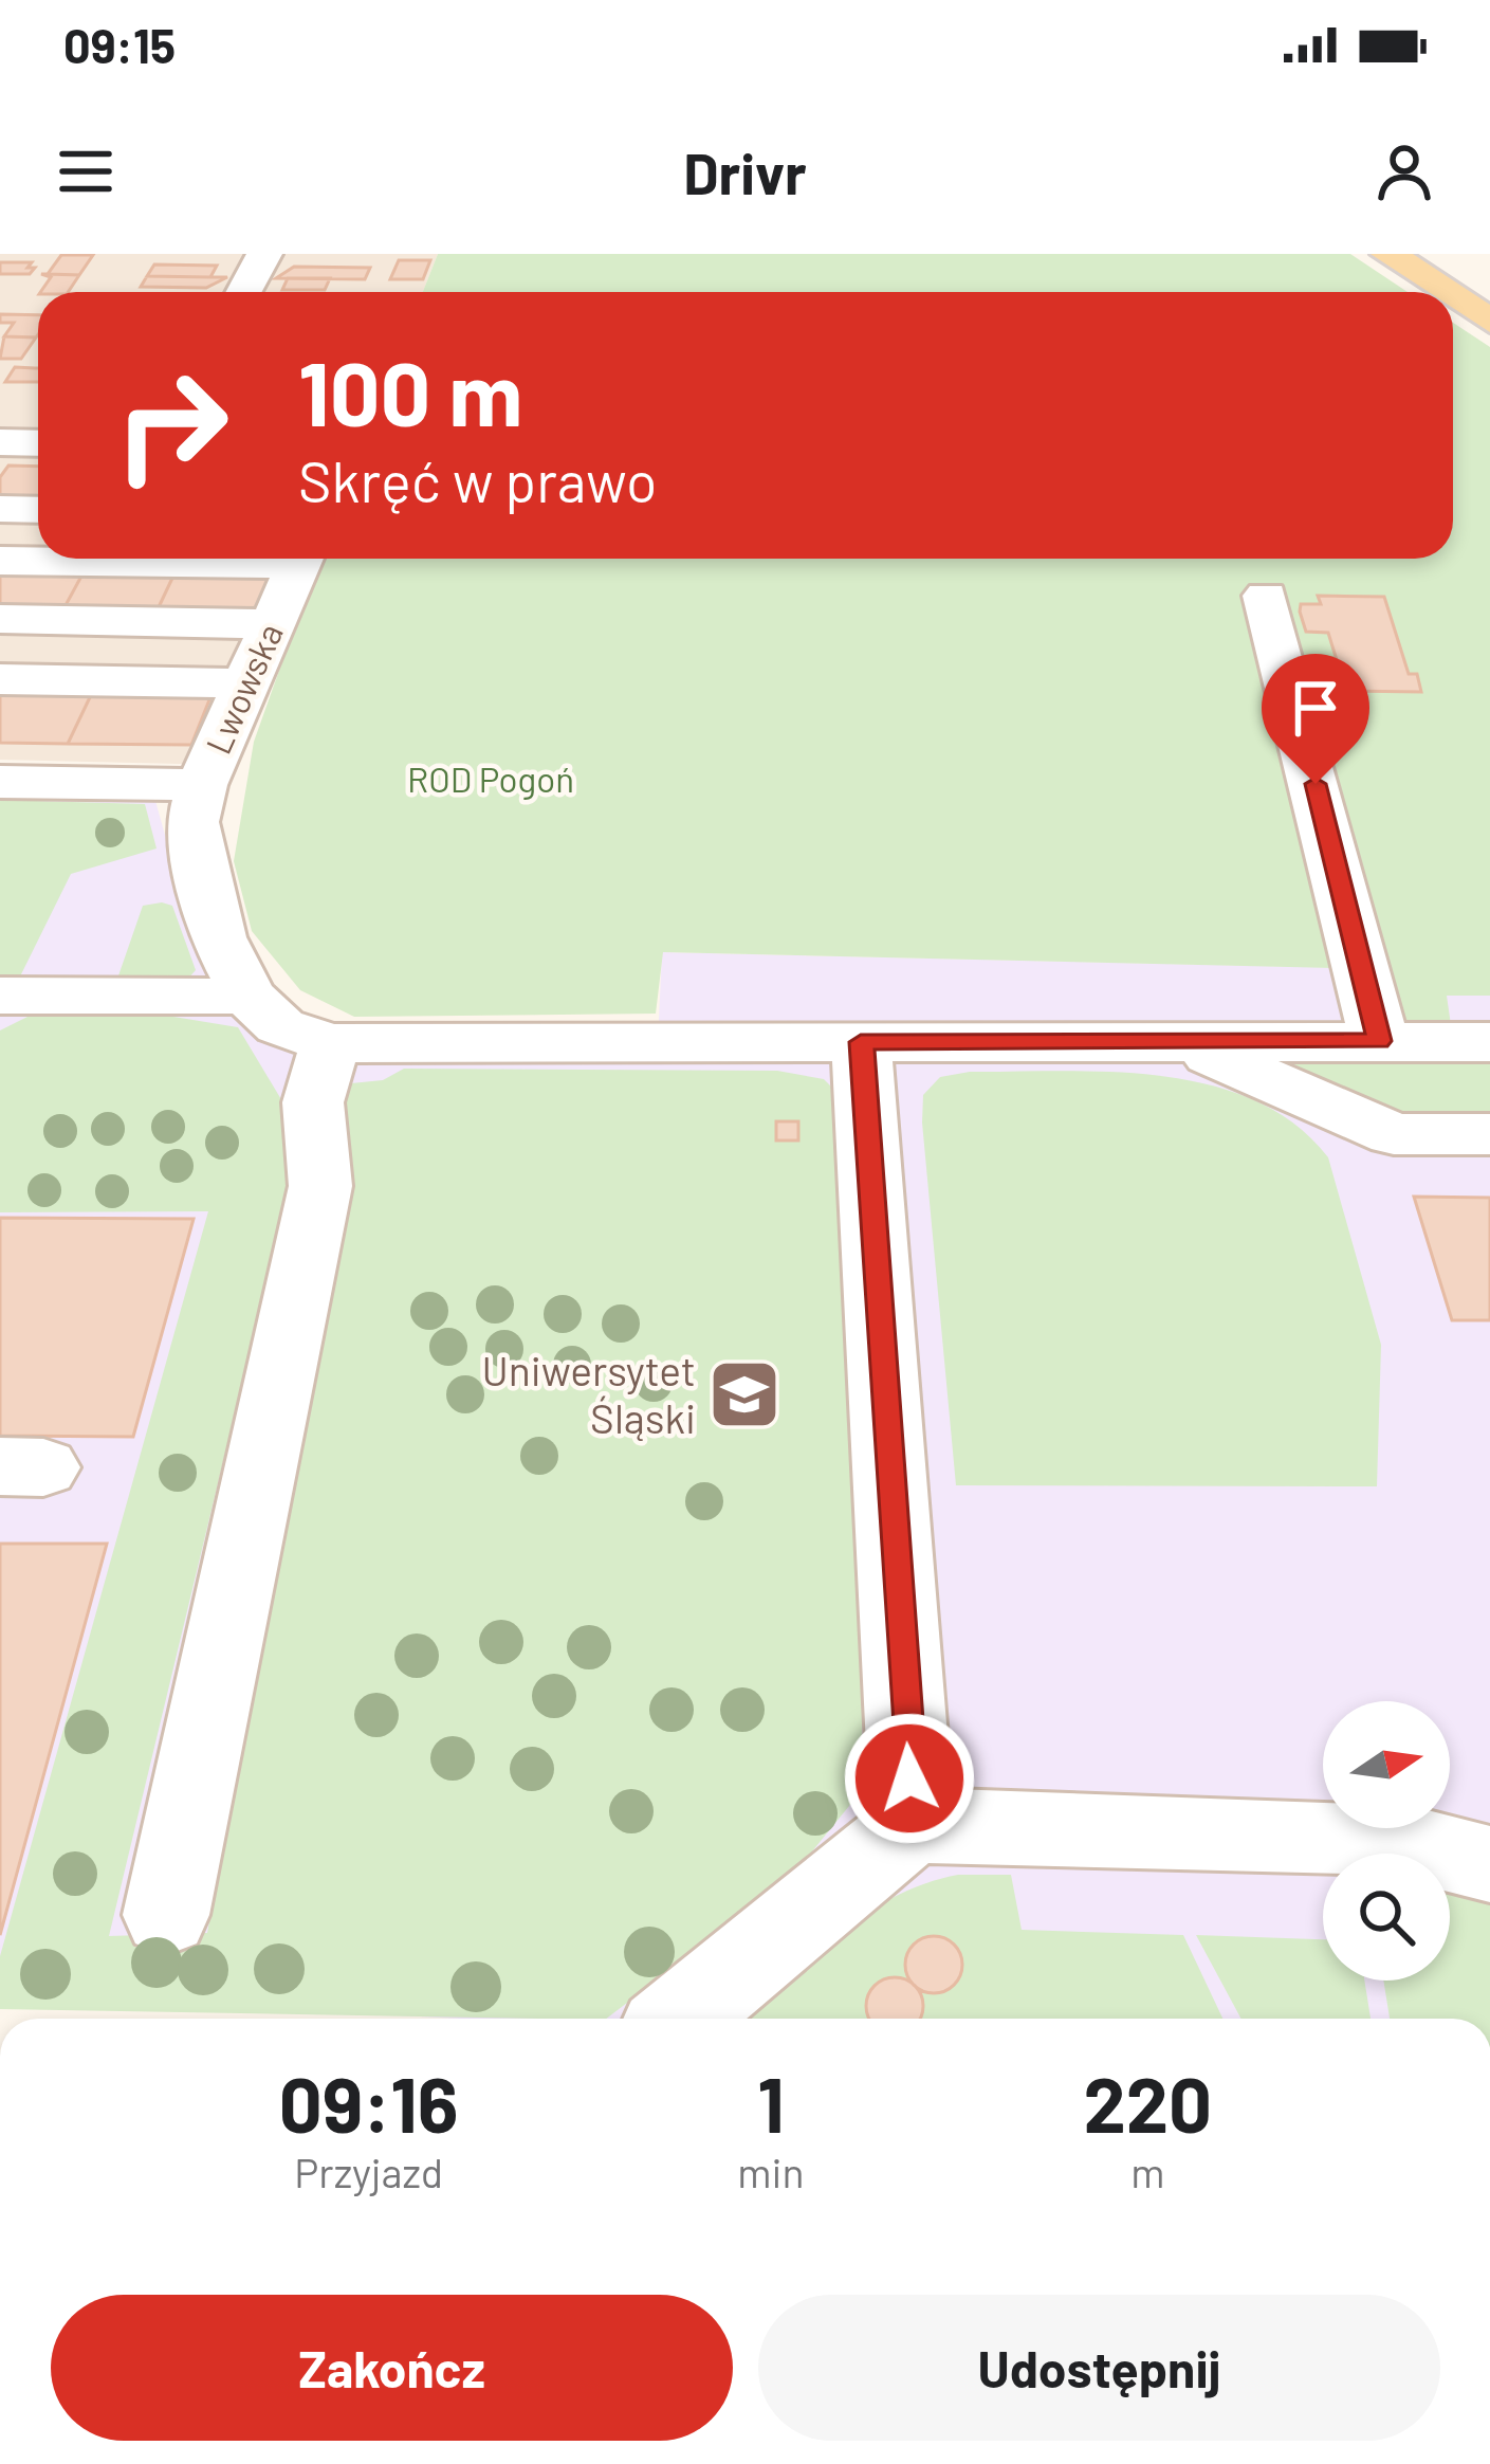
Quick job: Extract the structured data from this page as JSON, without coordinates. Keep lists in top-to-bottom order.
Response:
{
  "streets": {
    "street": ["Lwowska"]
  },
  "parks": ["ROD Pogoń"],
  "places": {
    "school or university": ["Uniwersytet Śląski"]
  },
  "north": "right",
  "page": {
    "status": "09:15",
    "header": "Drivr",
    "turn": ["100 m", "Skręć w prawo"],
    "eta": [
      "09:16",
      "Przyjazd",
      "1",
      "min",
      "220",
      "m"
    ],
    "buttons": ["Zakończ", "Udostępnij"]
  }
}
